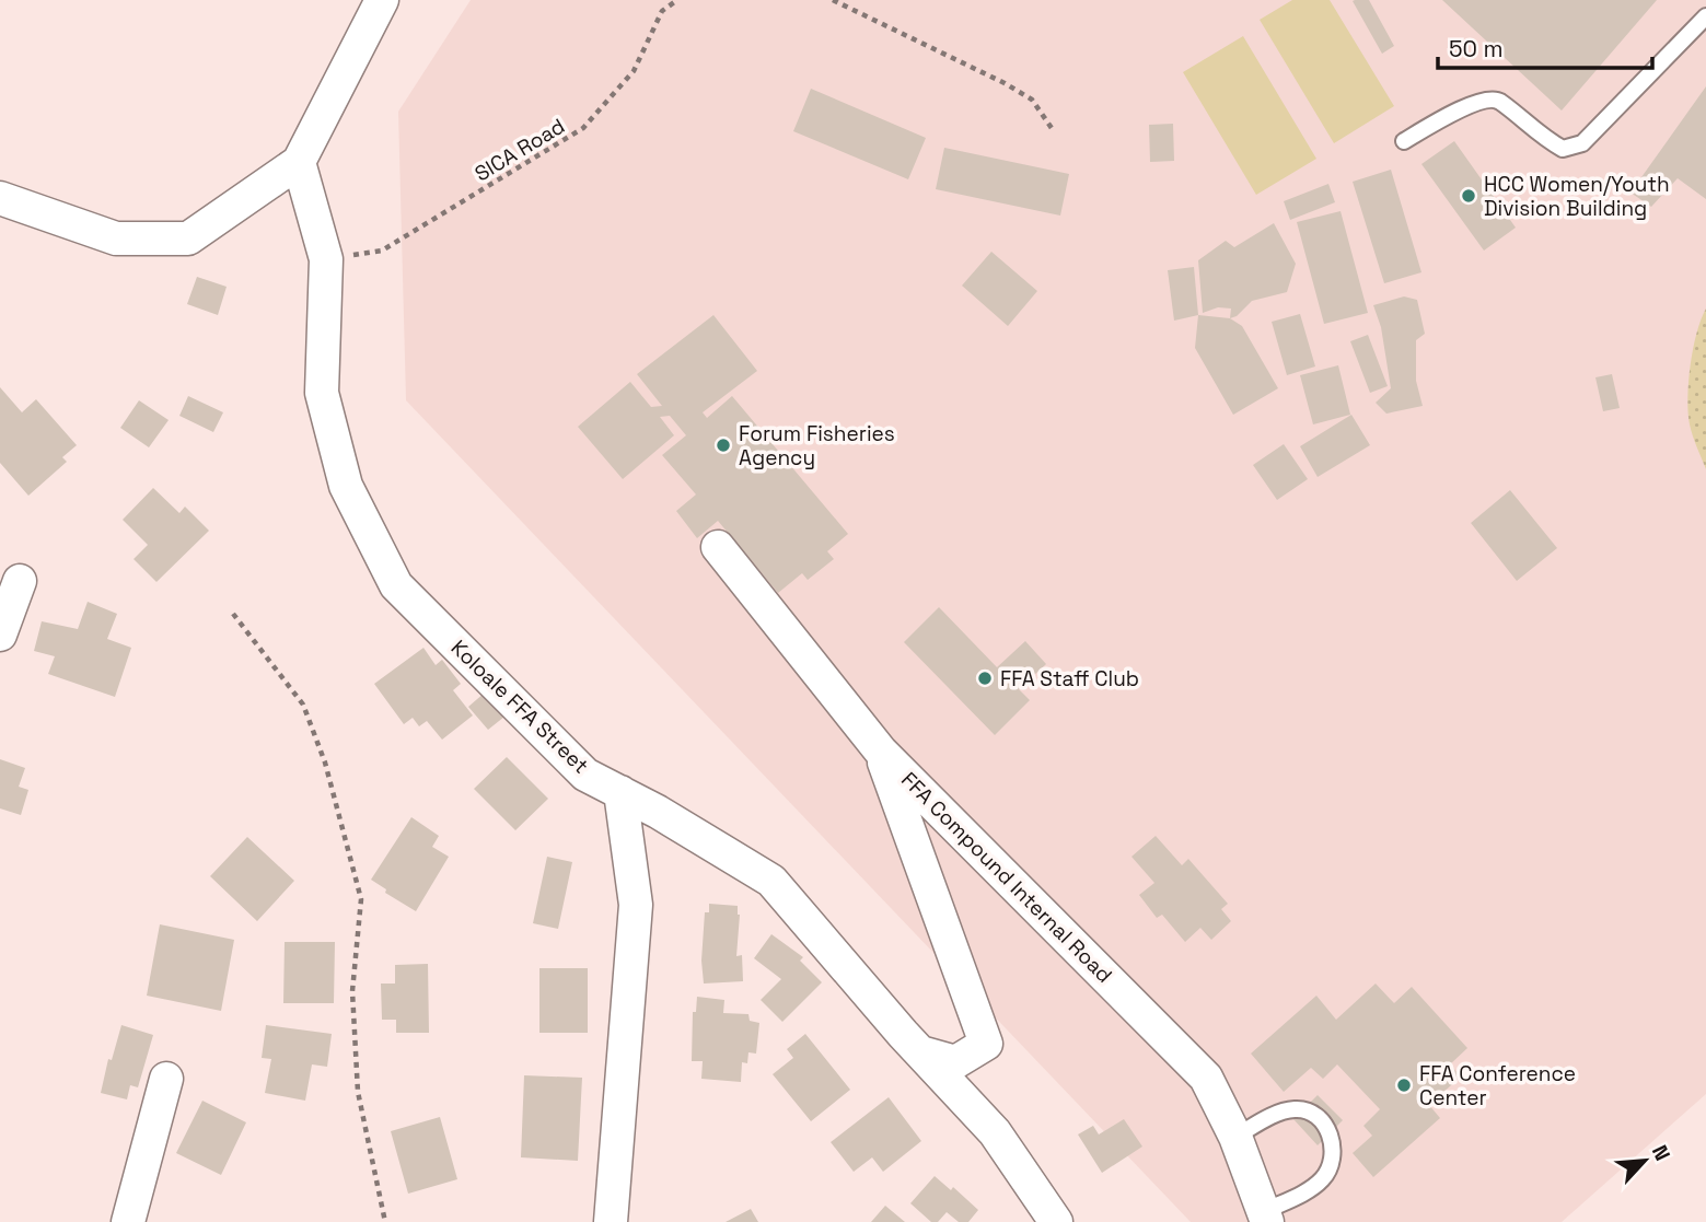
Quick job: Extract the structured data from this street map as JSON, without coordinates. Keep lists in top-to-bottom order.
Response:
{
  "streets": {
    "street": ["Koloale FFA Street", "FFA Compound Internal Road"],
    "path": ["SICA Road"]
  },
  "crossings": [
    ["SICA Road", "Koloale FFA Street"]
  ],
  "places": [
    "HCC Women/Youth Division Building",
    "Forum Fisheries Agency",
    "FFA Staff Club",
    "FFA Conference Center"
  ],
  "scale_bar": "50 m",
  "north": "top right"
}
